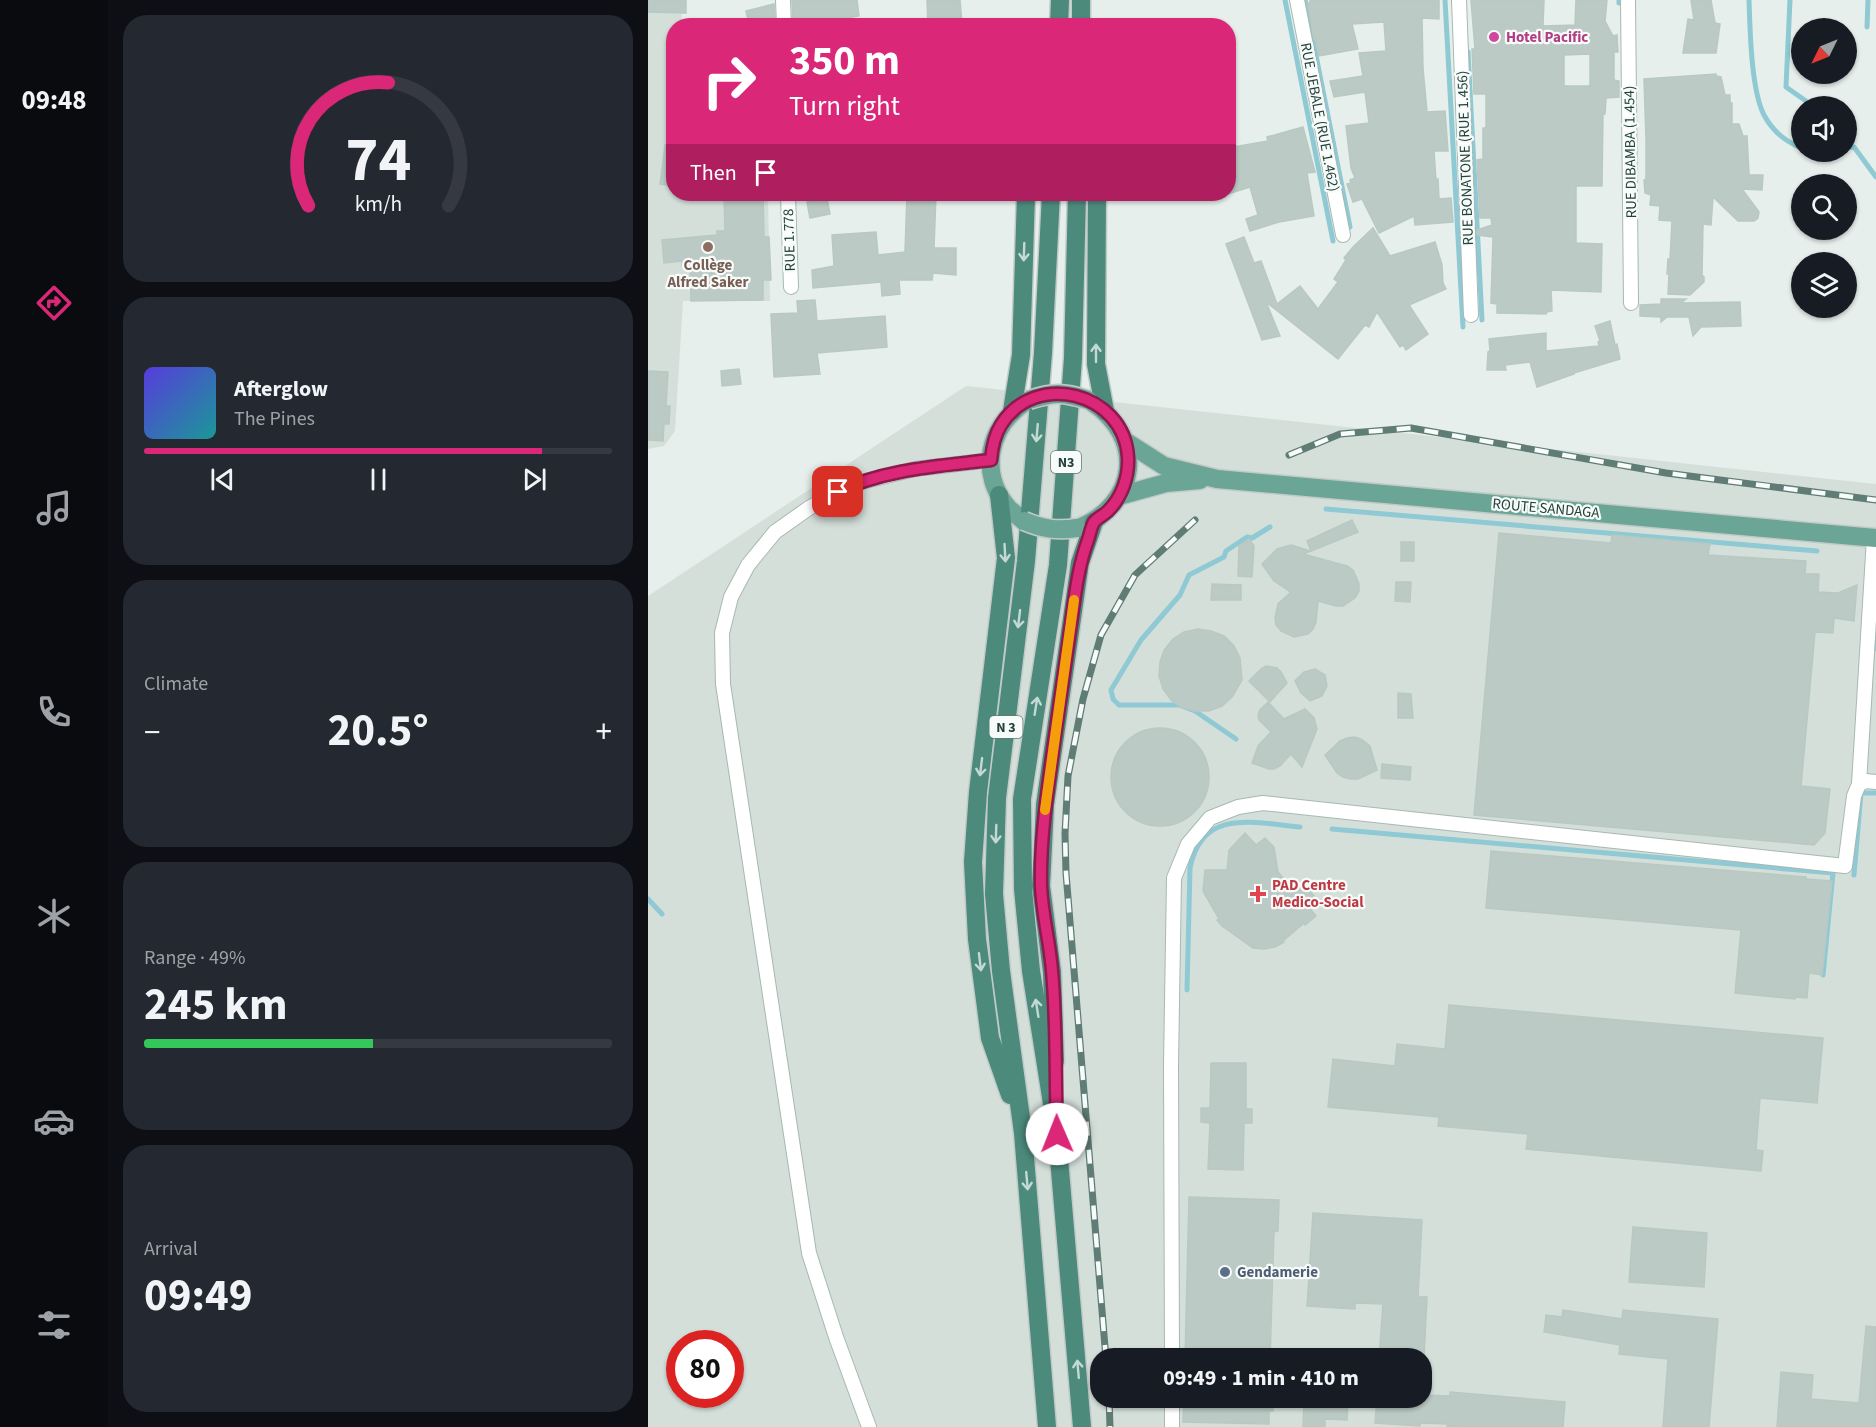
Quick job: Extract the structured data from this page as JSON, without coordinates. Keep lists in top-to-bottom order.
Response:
{
  "streets": {
    "highway": ["N3", "N 3"],
    "main road": ["ROUTE SANDAGA"],
    "street": [
      "RUE JEBALE (RUE 1.462)",
      "RUE DIBAMBA (1.454)",
      "RUE BONATONE (RUE 1.456)",
      "RUE 1.778"
    ]
  },
  "places": {
    "other": ["Hotel Pacific", "Collège Alfred Saker", "Gendamerie"],
    "health": ["PAD Centre Medico-Social"]
  },
  "north": "bottom left",
  "page": {
    "tabs": "09:48",
    "turn": ["350 m", "Turn right"],
    "then": "Then",
    "song": ["Afterglow", "The Pines"],
    "tile": [
      "Climate",
      ["Range · 49%", "245 km"],
      ["Arrival", "09:49"]
    ],
    "heat": ["−", "20.5°", "+"],
    "limit": "80",
    "trip": "09:49 · 1 min · 410 m",
    "gauge": ["74", "km/h"]
  }
}
